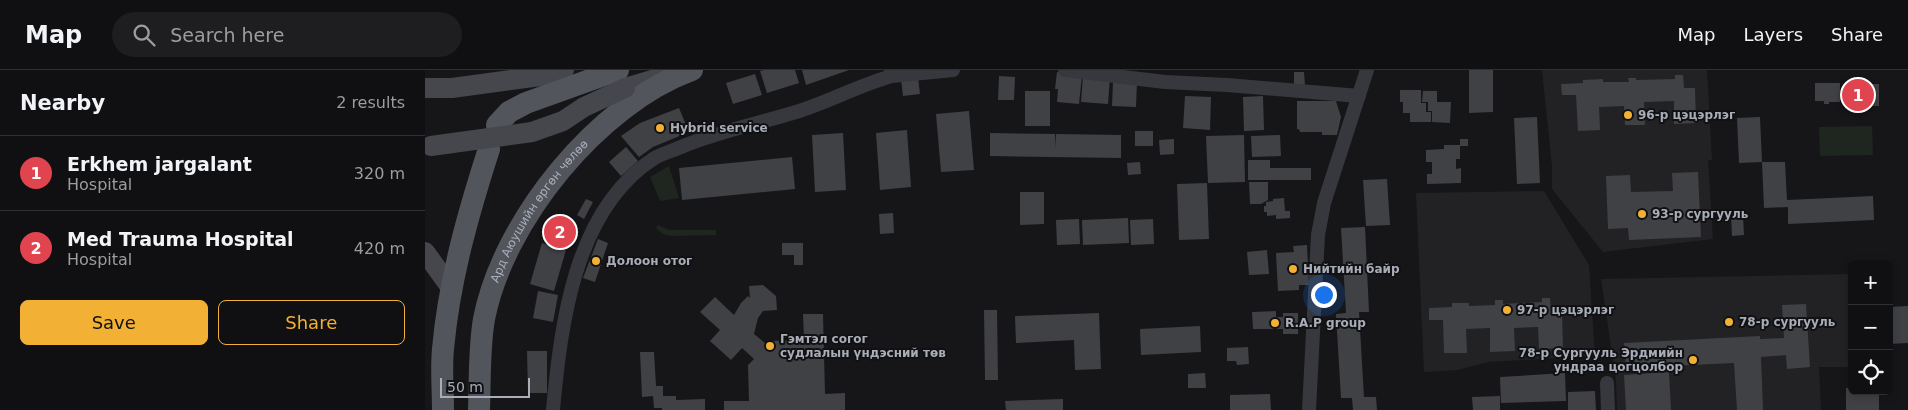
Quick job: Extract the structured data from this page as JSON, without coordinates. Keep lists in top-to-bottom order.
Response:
{
  "streets": {
    "main road": ["Ард Аюушийн өргөн чөлөө"]
  },
  "places": [
    "96-р цэцэрлэг",
    "Hybrid service",
    "93-р сургууль",
    "Долоон отог",
    "Нийтийн байр",
    "97-р цэцэрлэг",
    "78-р сургууль",
    "R.A.P group",
    "Гэмтэл согог судлалын үндэсний төв",
    "78-р Сургууль Эрдмийн ундраа цогцолбор"
  ],
  "scale_bar": "50 m",
  "page": {
    "header": "Map",
    "search": "Search here",
    "nav": ["Map", "Layers", "Share"],
    "heading": ["Nearby", "2 results"],
    "pins": ["1", "2"],
    "list": [
      {
        "mark": "1",
        "name": "Erkhem jargalant",
        "note": "Hospital",
        "value": "320 m"
      },
      {
        "mark": "2",
        "name": "Med Trauma Hospital",
        "note": "Hospital",
        "value": "420 m"
      }
    ],
    "map_buttons": ["+", "−"],
    "buttons": ["Save", "Share"],
    "scale": "50 m"
  }
}
